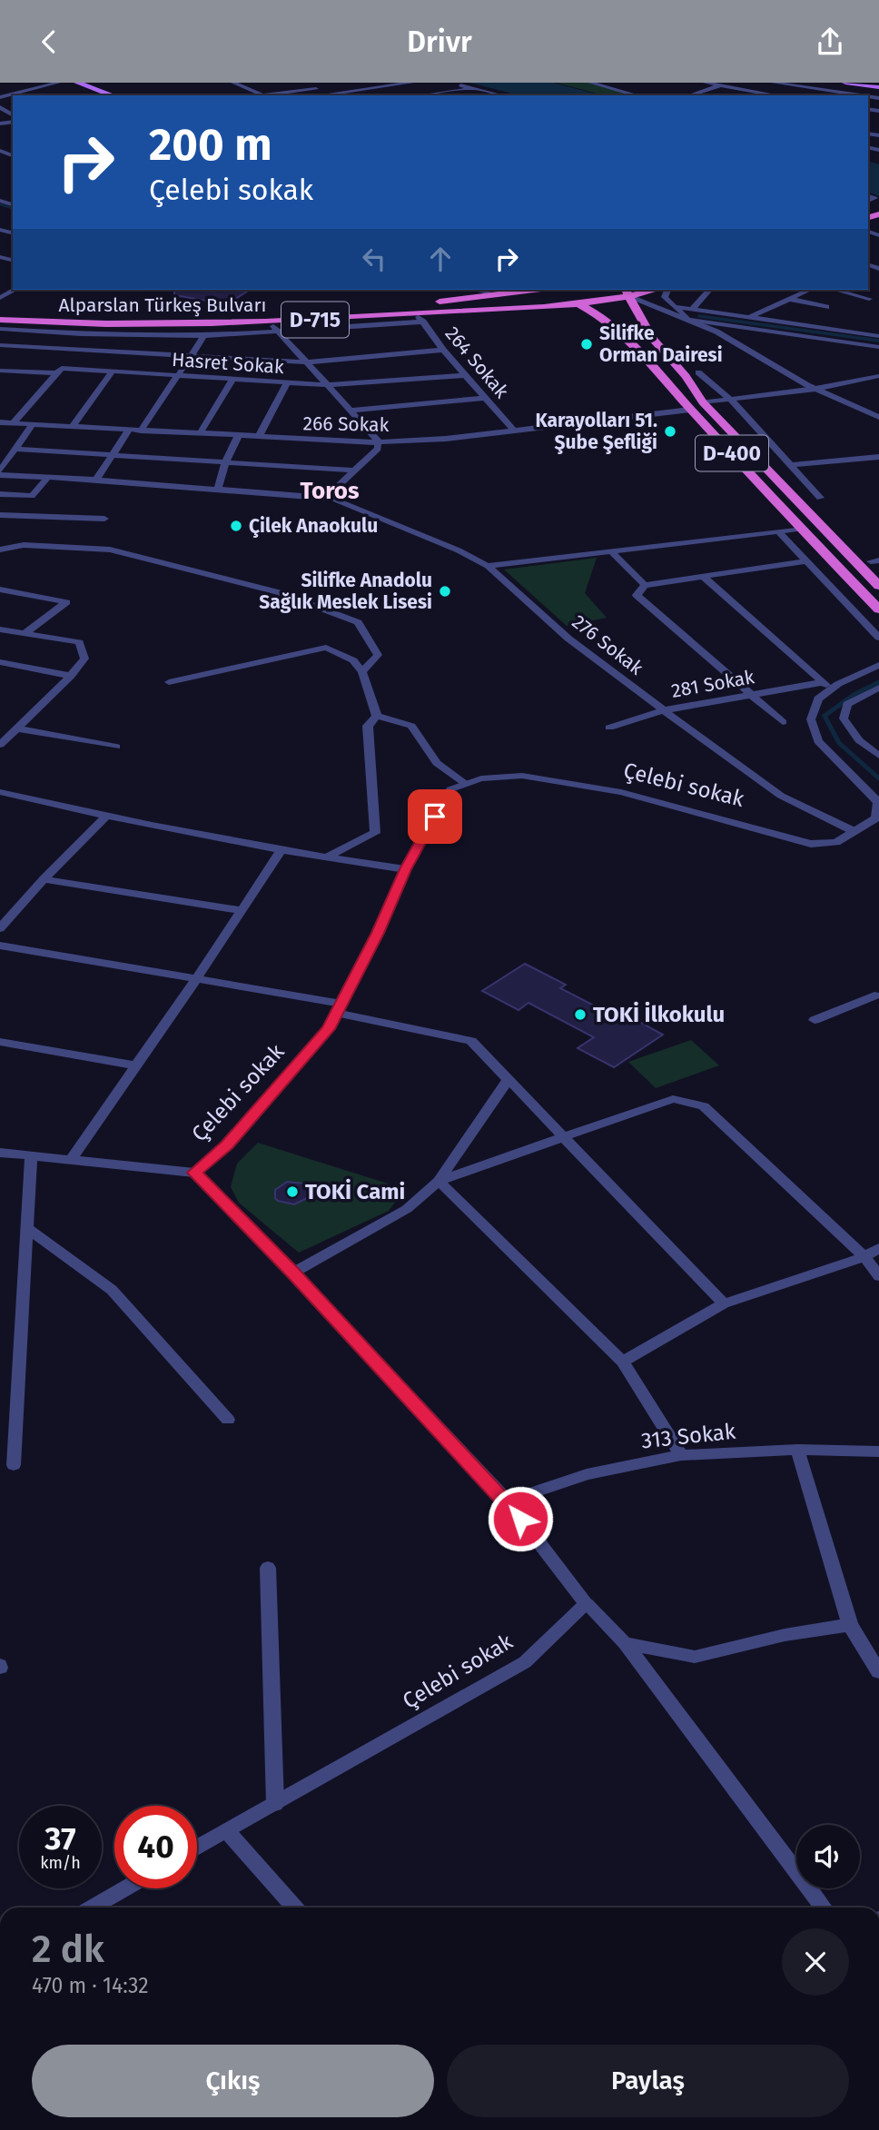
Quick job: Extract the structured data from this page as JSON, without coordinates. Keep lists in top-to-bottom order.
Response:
{
  "streets": {
    "highway": ["Alparslan Türkeş Bulvarı", "D-715", "D-400"],
    "street": [
      "264 Sokak",
      "Hasret Sokak",
      "266 Sokak",
      "276 Sokak",
      "281 Sokak",
      "Çelebi sokak",
      "313 Sokak"
    ]
  },
  "crossings": [
    ["Alparslan Türkeş Bulvarı", "264 Sokak"],
    ["Alparslan Türkeş Bulvarı", "D-400"],
    ["264 Sokak", "Hasret Sokak"],
    ["264 Sokak", "266 Sokak"],
    ["266 Sokak", "D-400"],
    ["276 Sokak", "281 Sokak"],
    ["276 Sokak", "Çelebi sokak"],
    ["281 Sokak", "Çelebi sokak"],
    ["Çelebi sokak", "313 Sokak"]
  ],
  "districts": ["Toros"],
  "places": [
    "Silifke Orman Dairesi",
    "Karayolları 51. Şube Şefliği",
    "Çilek Anaokulu",
    "Silifke Anadolu Sağlık Meslek Lisesi",
    "TOKİ İlkokulu",
    "TOKİ Cami"
  ],
  "page": {
    "header": "Drivr",
    "turn": ["200 m", "Çelebi sokak"],
    "speed": "37 km/h",
    "limit": "40",
    "heading": ["2 dk", "470 m · 14:32"],
    "buttons": ["Çıkış", "Paylaş"]
  }
}
